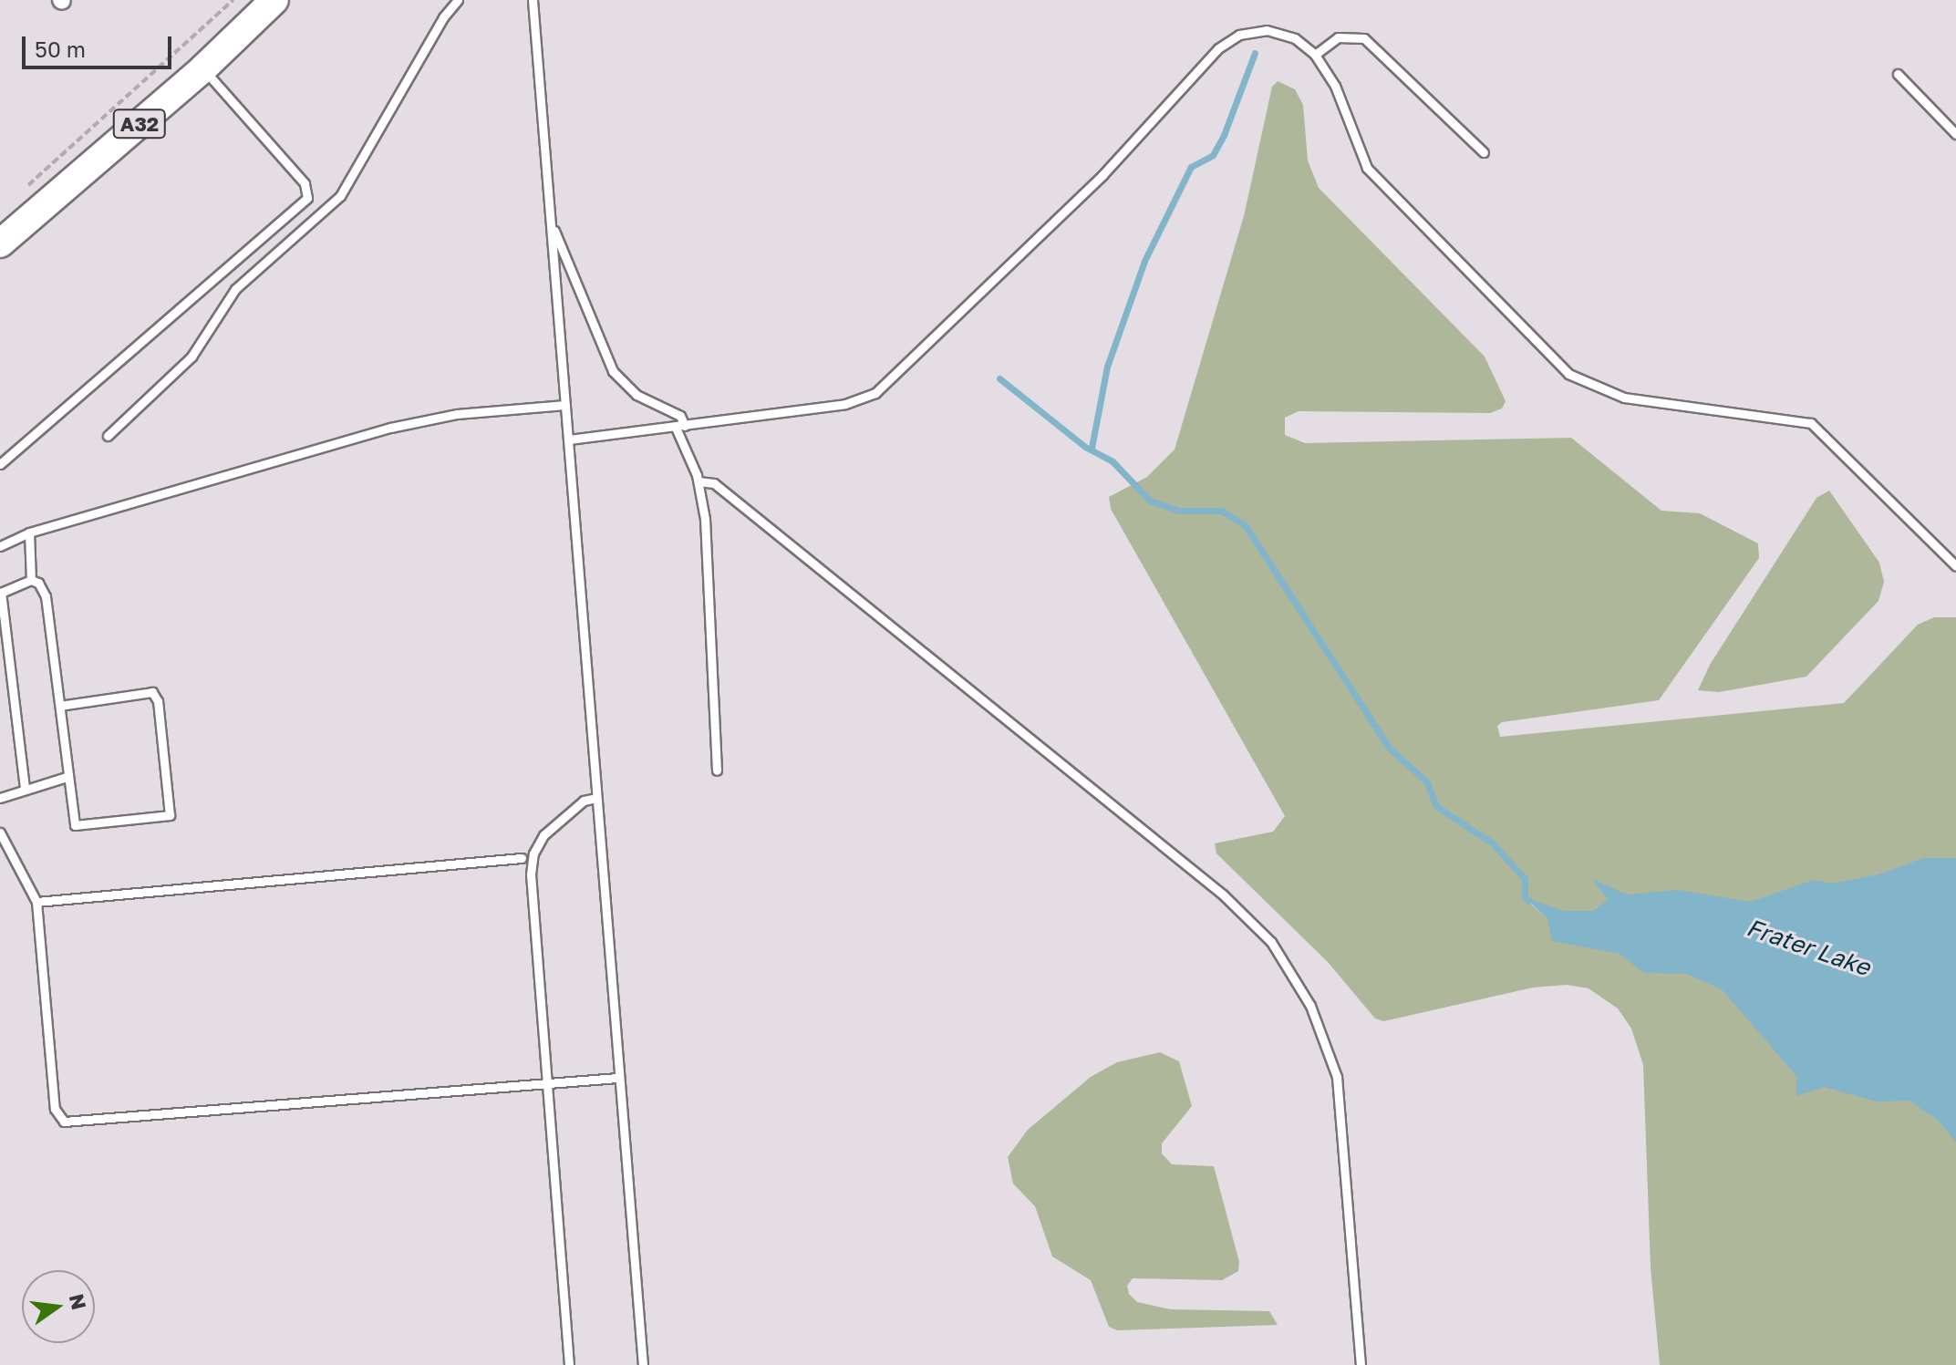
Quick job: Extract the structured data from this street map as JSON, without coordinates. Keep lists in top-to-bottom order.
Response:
{
  "streets": {
    "main road": ["A32"]
  },
  "water": ["Frater Lake"],
  "scale_bar": "50 m",
  "north": "right"
}
